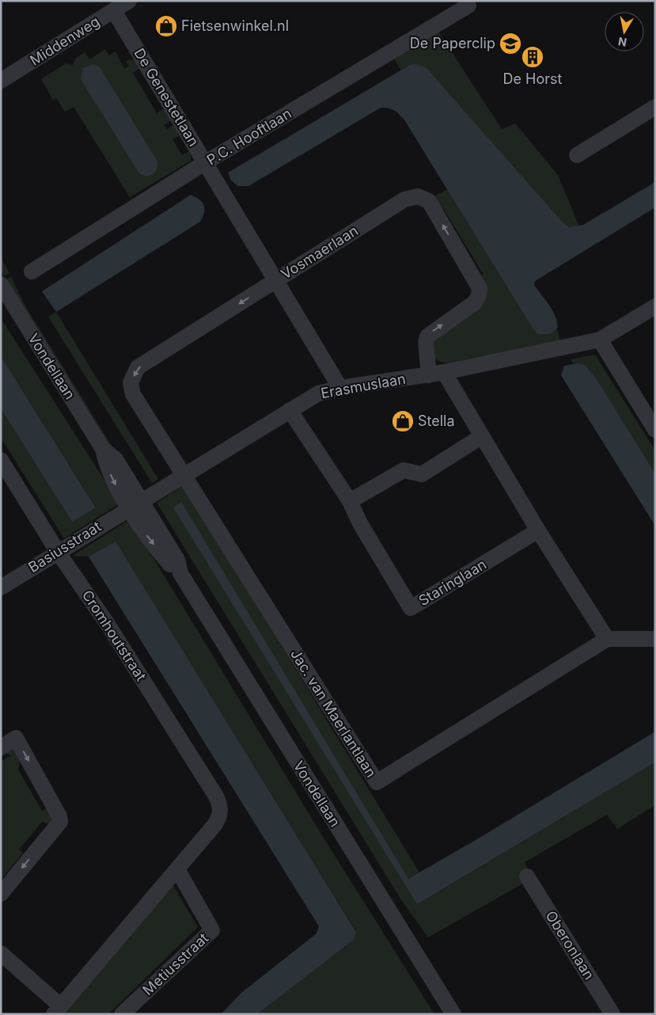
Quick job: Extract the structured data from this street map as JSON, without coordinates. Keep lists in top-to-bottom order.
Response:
{
  "streets": {
    "street": [
      "Middenweg",
      "De Genestetlaan",
      "P.C. Hooftlaan",
      "Vosmaerlaan",
      "Vondellaan",
      "Erasmuslaan",
      "Basiusstraat",
      "Staringlaan",
      "Cromhoutstraat",
      "Jac. van Maerlantlaan",
      "Oberonlaan",
      "Metiusstraat"
    ]
  },
  "crossings": [
    ["Middenweg", "De Genestetlaan"],
    ["De Genestetlaan", "P.C. Hooftlaan"],
    ["De Genestetlaan", "Vosmaerlaan"],
    ["De Genestetlaan", "Erasmuslaan"],
    ["Vosmaerlaan", "Erasmuslaan"],
    ["Vosmaerlaan", "Jac. van Maerlantlaan"],
    ["Vondellaan", "Erasmuslaan"],
    ["Vondellaan", "Basiusstraat"],
    ["Erasmuslaan", "Basiusstraat"],
    ["Erasmuslaan", "Staringlaan"],
    ["Erasmuslaan", "Jac. van Maerlantlaan"],
    ["Basiusstraat", "Cromhoutstraat"],
    ["Cromhoutstraat", "Metiusstraat"]
  ],
  "places": {
    "shop": ["Fietsenwinkel.nl", "Stella"],
    "school or university": ["De Paperclip"],
    "building": ["De Horst"]
  },
  "north": "bottom"
}
